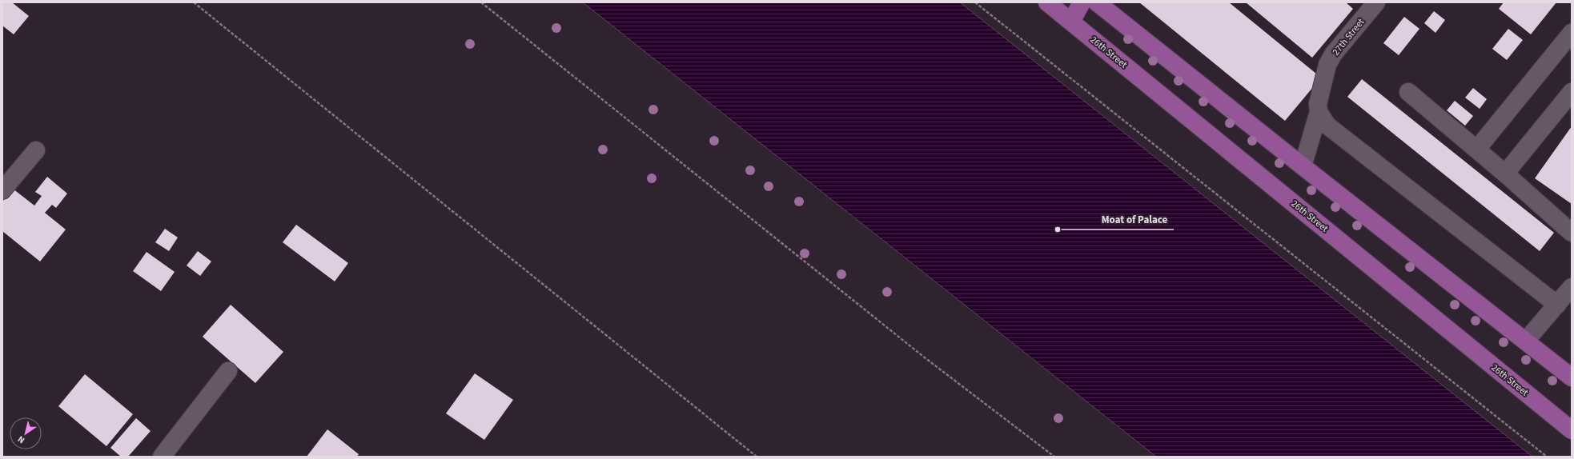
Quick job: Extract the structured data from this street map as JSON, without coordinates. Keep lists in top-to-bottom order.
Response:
{
  "streets": {
    "main road": ["26th Street"],
    "street": ["27th Street"]
  },
  "places": ["Moat of Palace"],
  "north": "bottom left"
}
